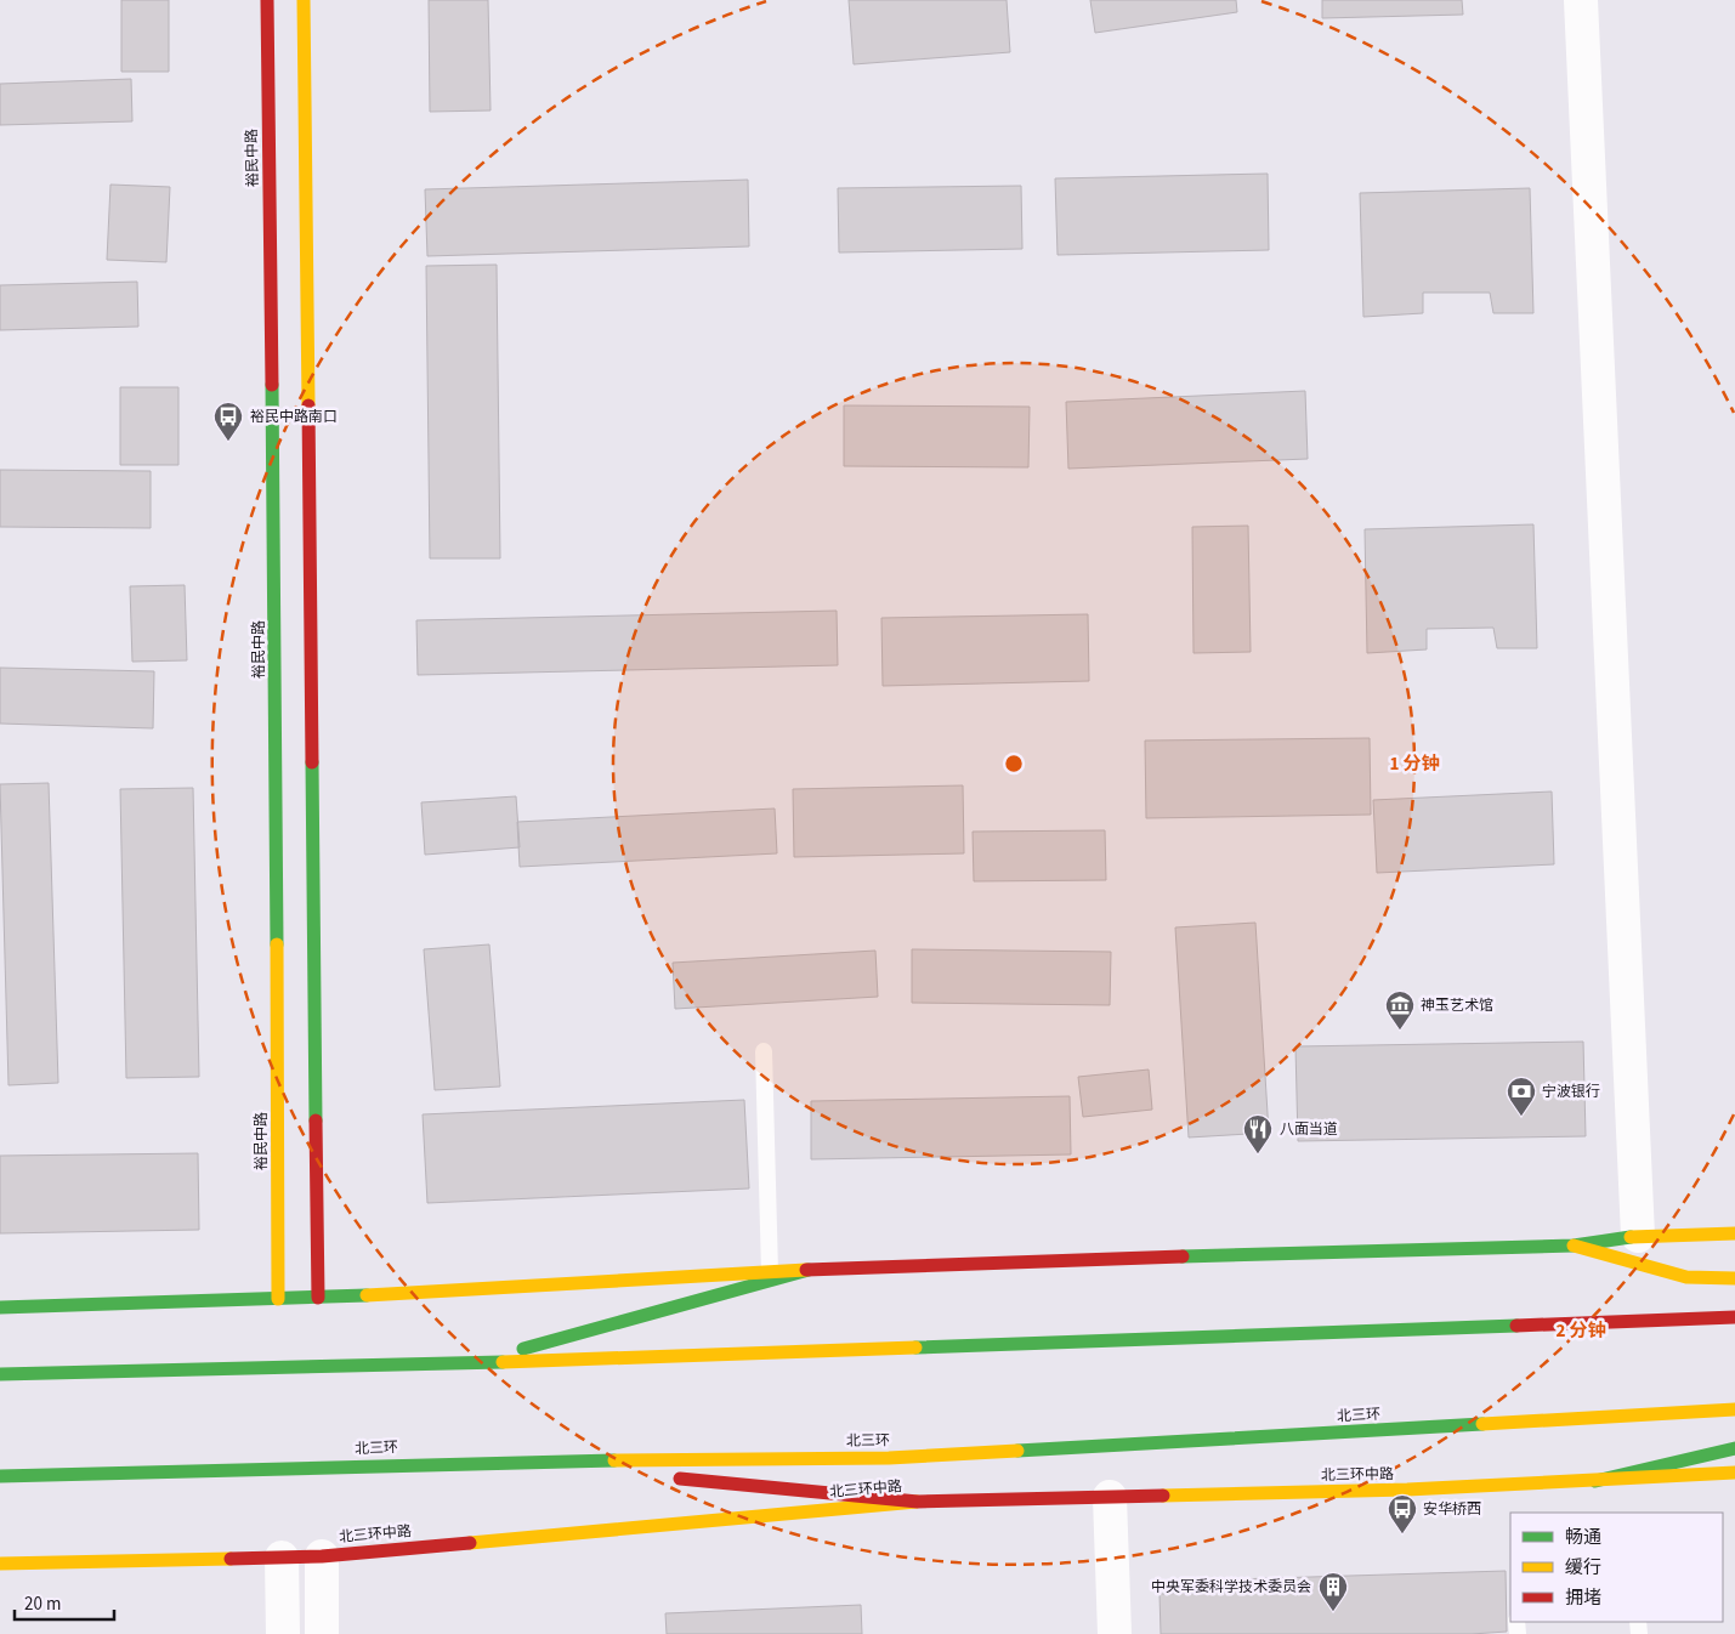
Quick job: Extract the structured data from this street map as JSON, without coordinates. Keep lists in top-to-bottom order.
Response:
{
  "streets": {
    "main road": ["裕民中路", "北三环", "北三环中路"]
  },
  "places": {
    "bus stop": ["裕民中路南口", "安华桥西"],
    "museum": ["神玉艺术馆"],
    "bank": ["宁波银行"],
    "restaurant": ["八面当道"],
    "building": ["中央军委科学技术委员会"]
  },
  "legend": ["畅通", "缓行", "拥堵"],
  "scale_bar": "20 m",
  "rings": ["1 分钟", "2 分钟"]
}
